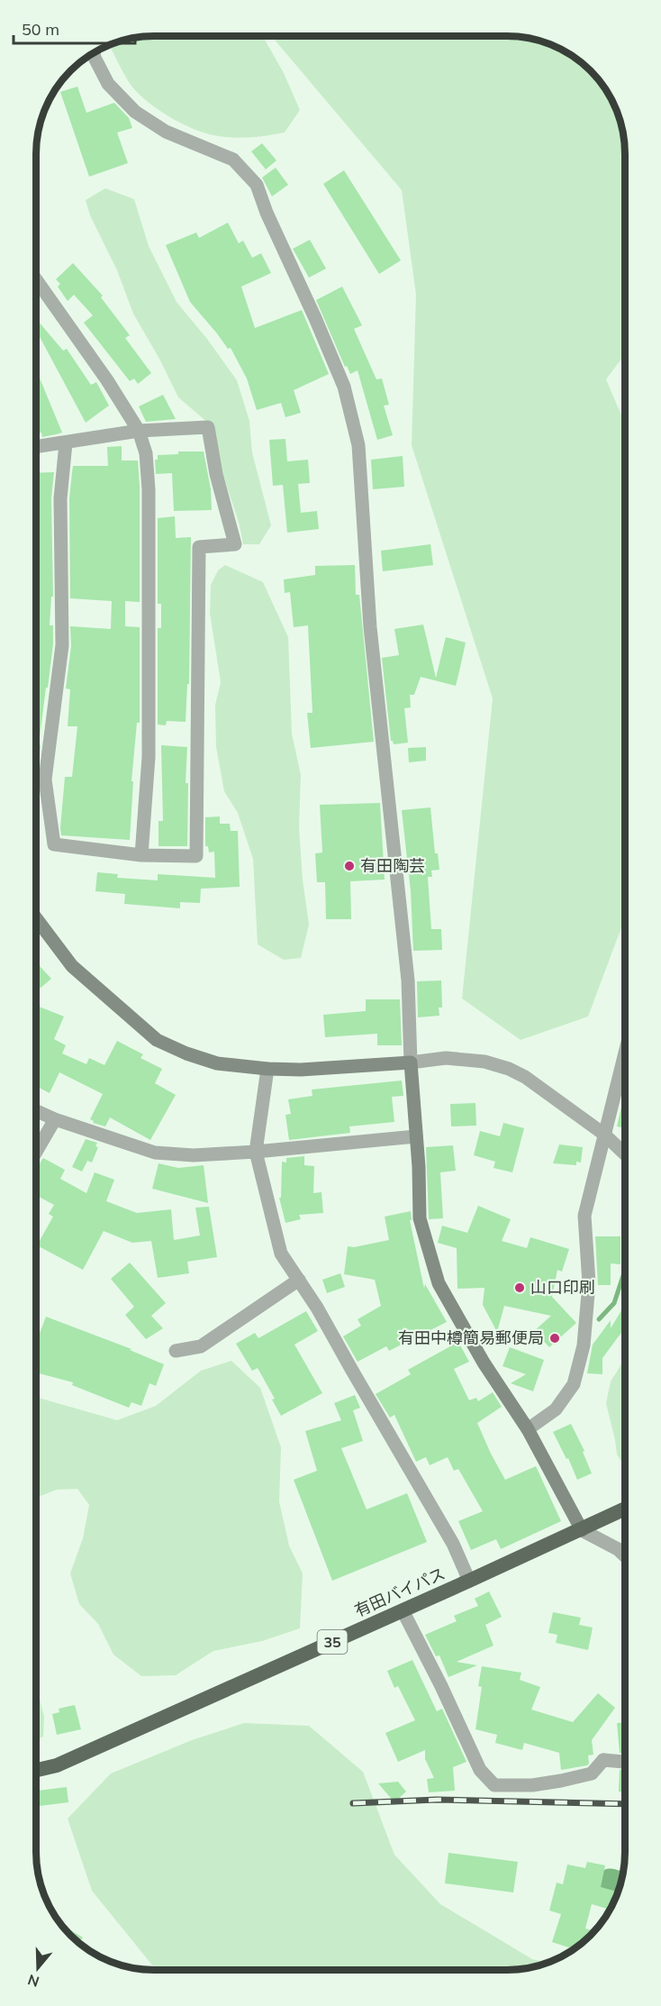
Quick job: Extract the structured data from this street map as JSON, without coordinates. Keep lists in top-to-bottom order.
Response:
{
  "streets": {
    "highway": ["有田バイパス", "35"]
  },
  "places": ["有田陶芸", "山口印刷", "有田中樽簡易郵便局"],
  "scale_bar": "50 m",
  "north": "bottom"
}
